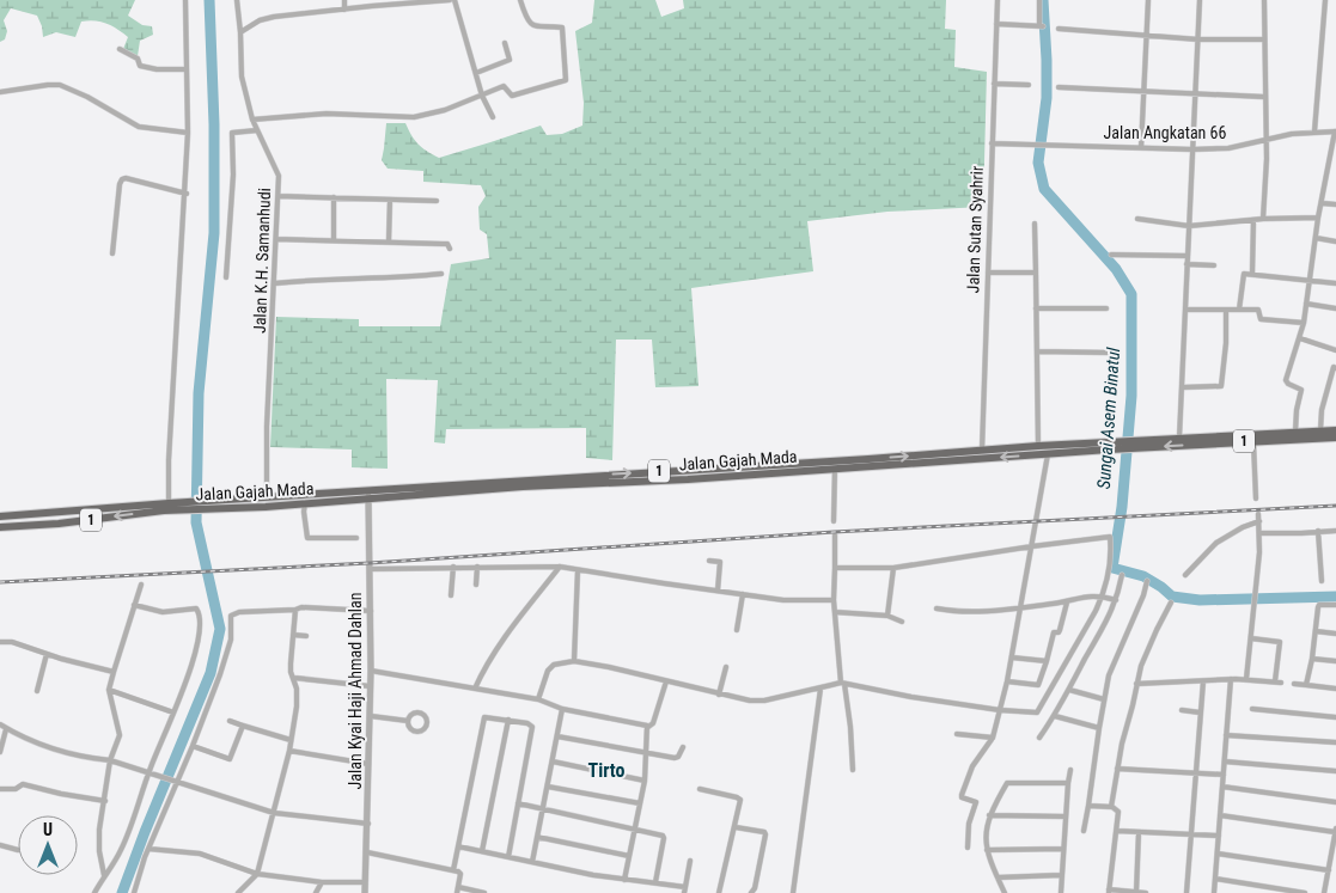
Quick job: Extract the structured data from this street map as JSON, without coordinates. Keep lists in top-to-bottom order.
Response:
{
  "streets": {
    "highway": ["1", "Jalan Gajah Mada"],
    "street": [
      "Jalan Angkatan 66",
      "Jalan Sutan Syahrir",
      "Jalan K.H. Samanhudi",
      "Jalan Kyai Haji Ahmad Dahlan"
    ]
  },
  "crossings": [
    ["Jalan Angkatan 66", "Jalan Sutan Syahrir"],
    ["Jalan Sutan Syahrir", "Jalan Gajah Mada"],
    ["Jalan K.H. Samanhudi", "Jalan Gajah Mada"],
    ["Jalan Gajah Mada", "Jalan Kyai Haji Ahmad Dahlan"]
  ],
  "districts": ["Tirto"],
  "water": ["Sungai Asem Binatul"],
  "north": "top"
}
